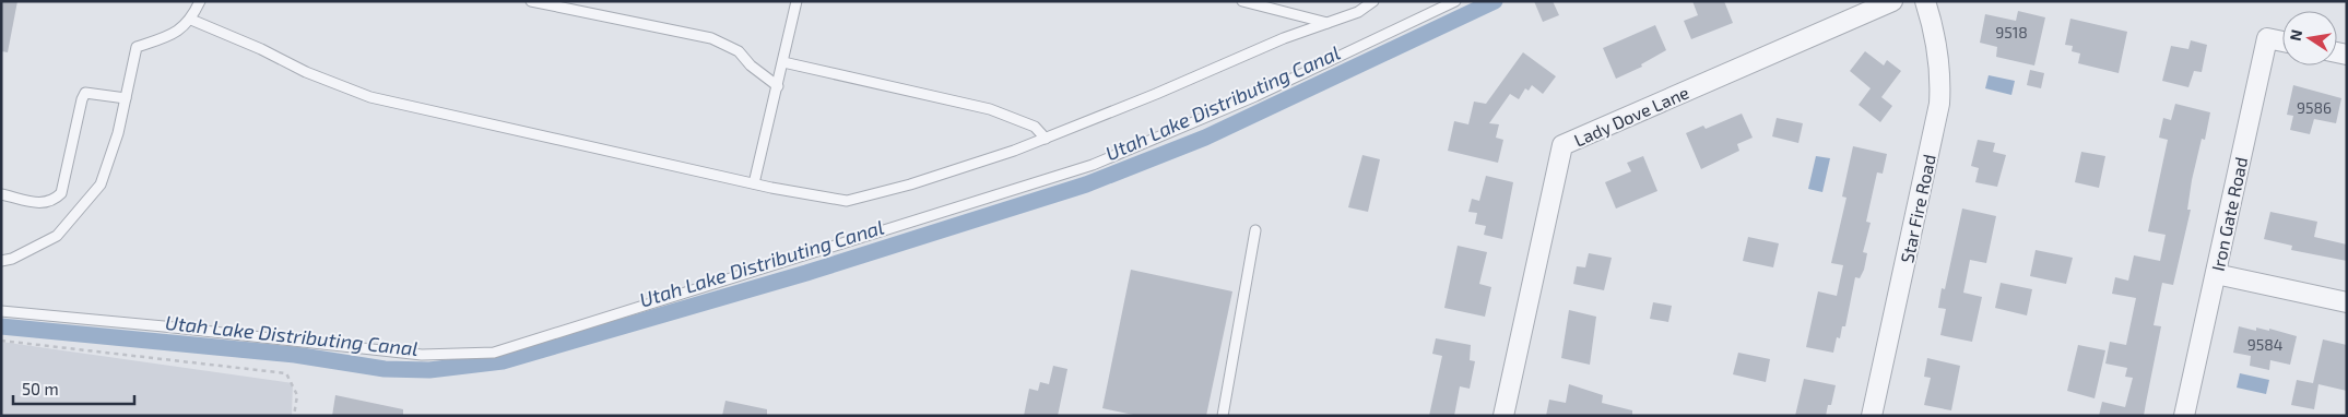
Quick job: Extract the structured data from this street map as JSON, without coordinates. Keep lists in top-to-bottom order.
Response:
{
  "streets": {
    "street": ["Lady Dove Lane", "Star Fire Road", "Iron Gate Road"]
  },
  "water": ["Utah Lake Distributing Canal"],
  "house_numbers": ["9518", "9586", "9584"],
  "scale_bar": "50 m",
  "north": "left"
}
